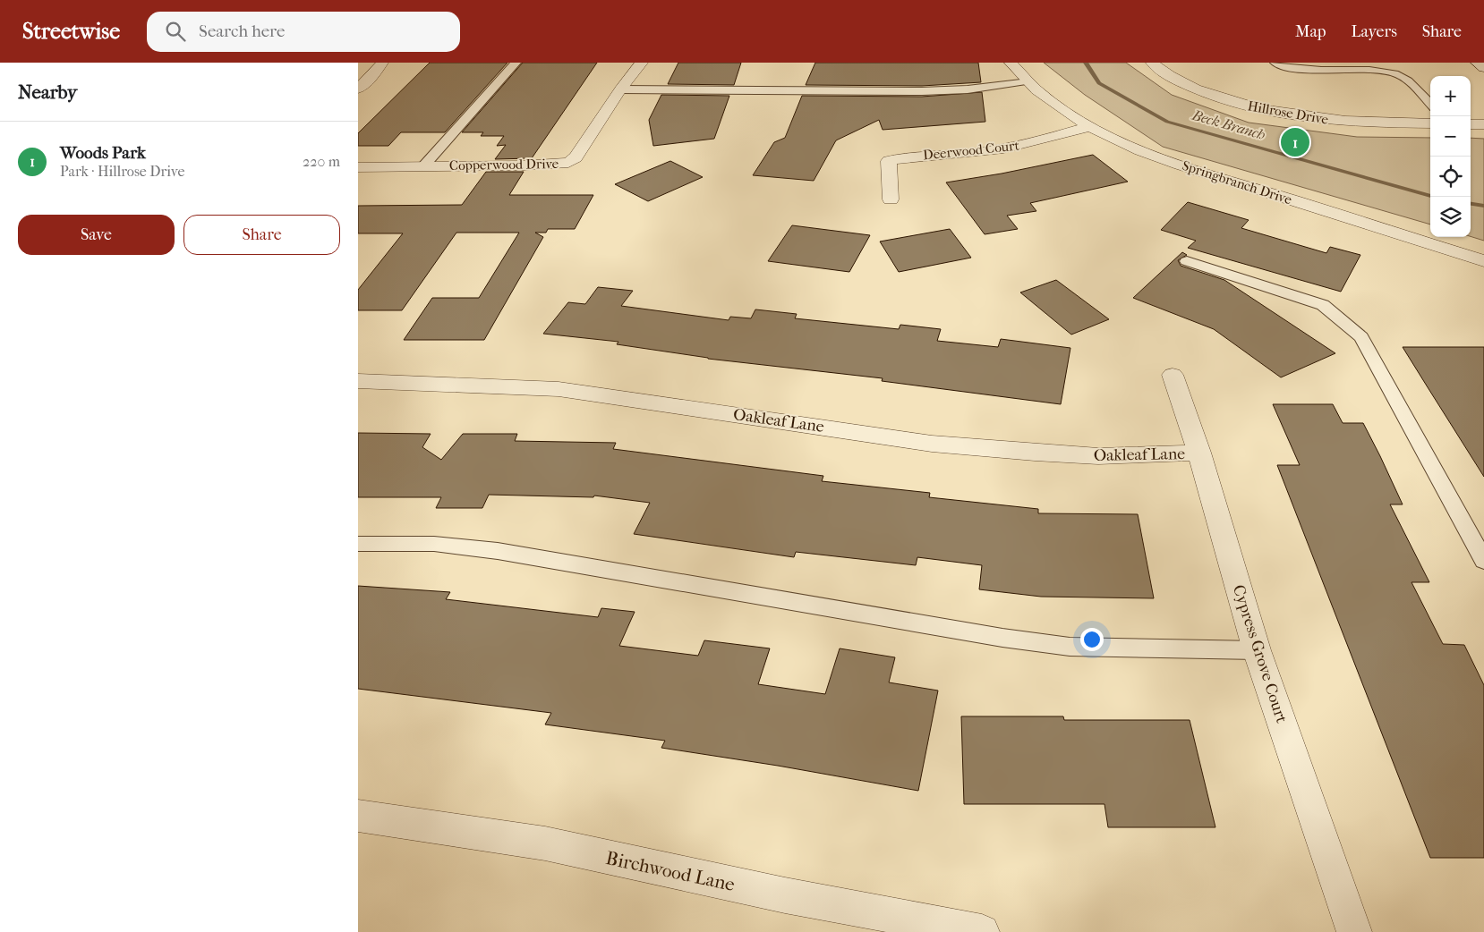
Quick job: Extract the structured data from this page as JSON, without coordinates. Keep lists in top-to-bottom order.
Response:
{
  "streets": {
    "street": [
      "Hillrose Drive",
      "Deerwood Court",
      "Copperwood Drive",
      "Springbranch Drive",
      "Oakleaf Lane",
      "Cypress Grove Court",
      "Birchwood Lane"
    ]
  },
  "crossings": [
    ["Deerwood Court", "Springbranch Drive"],
    ["Oakleaf Lane", "Cypress Grove Court"]
  ],
  "water": ["Beck Branch"],
  "page": {
    "header": "Streetwise",
    "search": "Search here",
    "nav": ["Map", "Layers", "Share"],
    "heading": "Nearby",
    "map_buttons": ["+", "−"],
    "list": [
      {
        "mark": "1",
        "name": "Woods Park",
        "note": "Park · Hillrose Drive",
        "value": "220 m"
      }
    ],
    "pins": "1",
    "buttons": ["Save", "Share"]
  }
}
